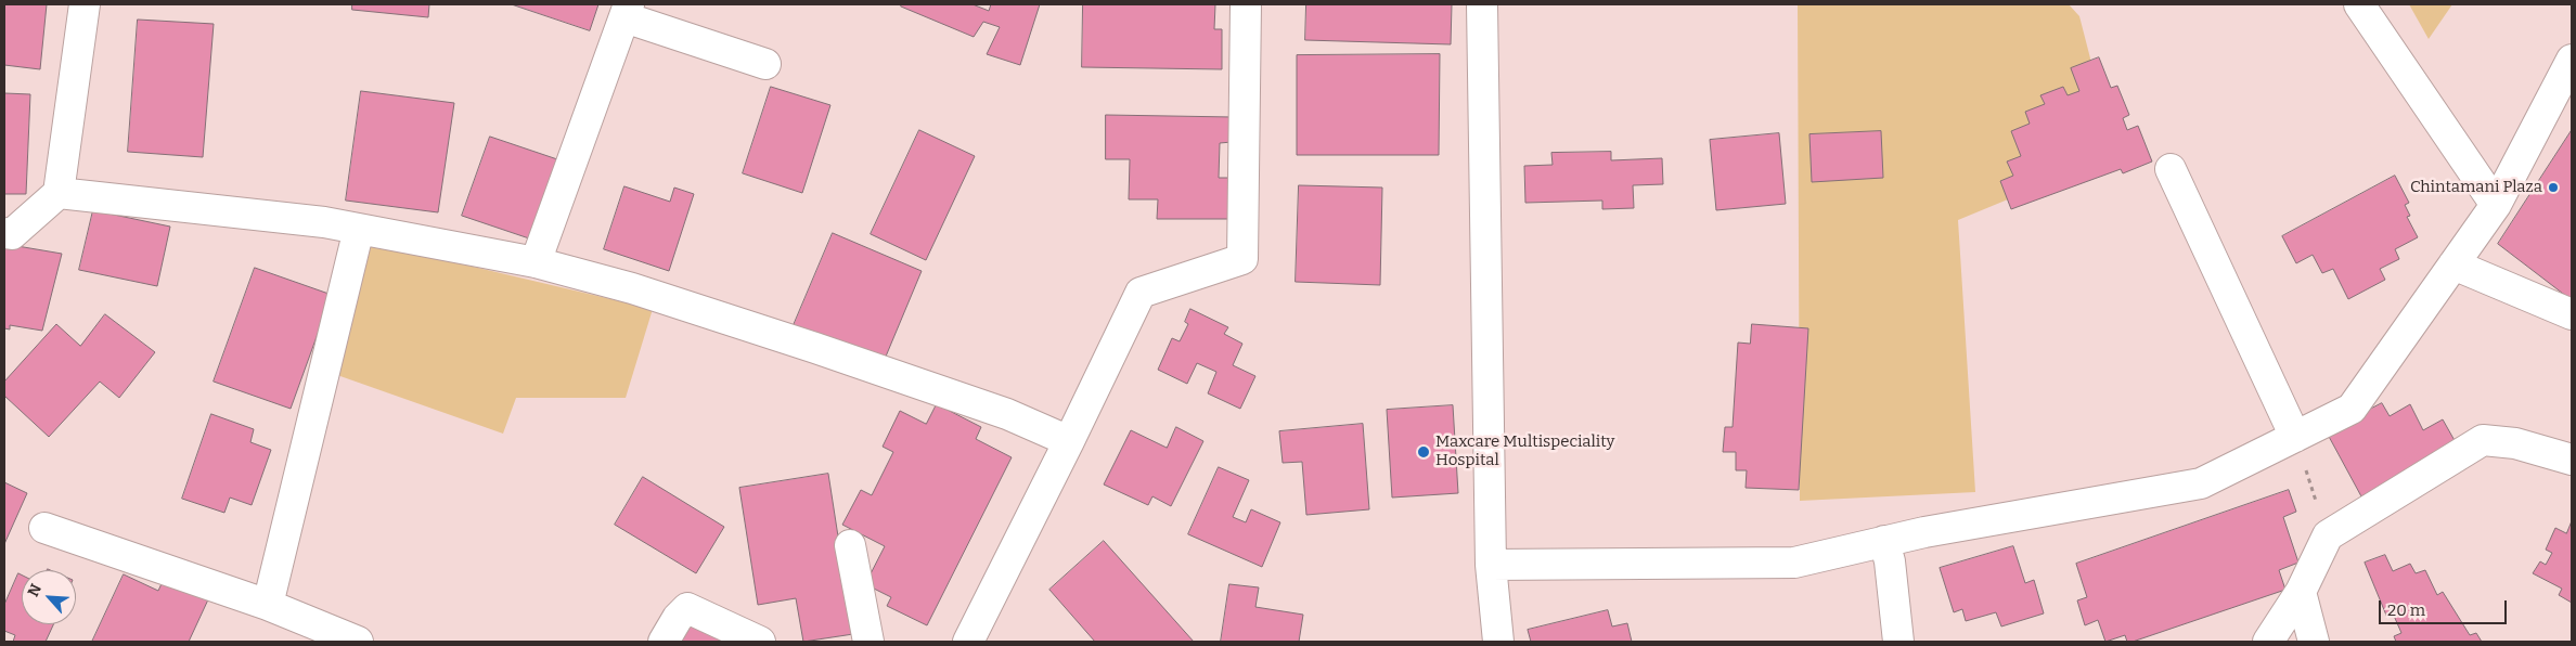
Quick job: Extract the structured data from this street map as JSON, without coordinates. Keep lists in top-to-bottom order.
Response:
{
  "places": ["Chintamani Plaza", "Maxcare Multispeciality Hospital"],
  "scale_bar": "20 m",
  "north": "top left"
}
